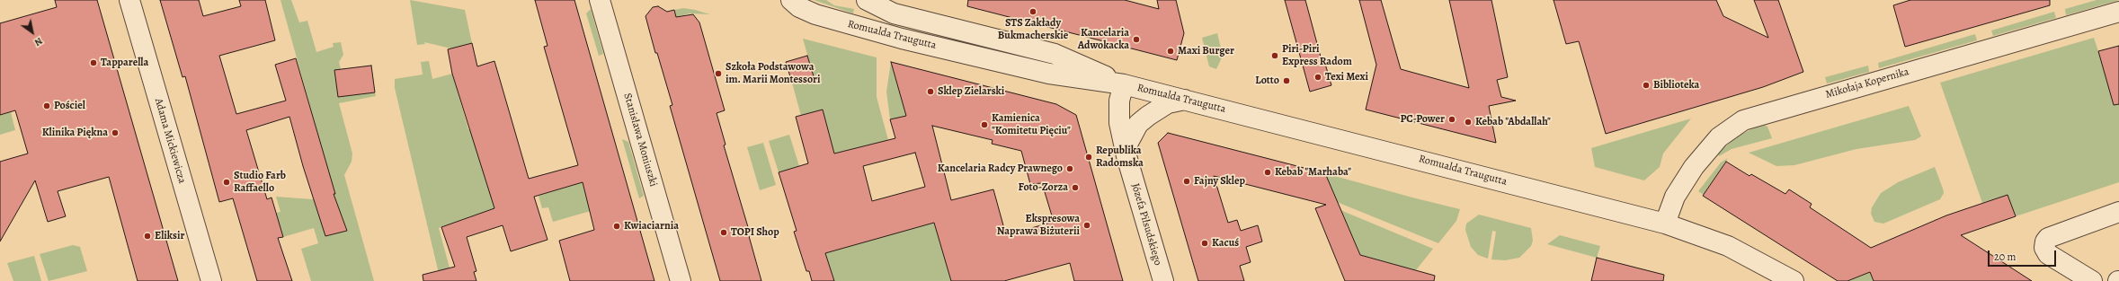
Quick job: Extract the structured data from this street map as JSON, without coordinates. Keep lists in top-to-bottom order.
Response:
{
  "streets": {
    "street": [
      "Romualda Traugutta",
      "Mikołaja Kopernika",
      "Stanisława Moniuszki",
      "Adama Mickiewicza",
      "Józefa Piłsudskiego"
    ]
  },
  "crossings": [
    ["Romualda Traugutta", "Mikołaja Kopernika"],
    ["Romualda Traugutta", "Józefa Piłsudskiego"]
  ],
  "places": [
    "STS Zakłady Bukmacherskie",
    "Kancelaria Adwokacka",
    "Maxi Burger",
    "Piri-Piri Express Radom",
    "Tapparella",
    "Szkoła Podstawowa im. Marii Montessori",
    "Texi Mexi",
    "Lotto",
    "Biblioteka",
    "Sklep Zielarski",
    "Pościel",
    "PC-Power",
    "Kebab \"Abdallah\"",
    "Kamienica \"Komitetu Pięciu\"",
    "Klinika Piękna",
    "Republika Radomska",
    "Kancelaria Radcy Prawnego",
    "Kebab \"Marhaba\"",
    "Fajny Sklep",
    "Studio Farb Raffaello",
    "Foto-Zorza",
    "Ekspresowa Naprawa Biżuterii",
    "Kwiaciarnia",
    "TOPI Shop",
    "Eliksir",
    "Kacuś"
  ],
  "scale_bar": "20 m",
  "north": "bottom right"
}
